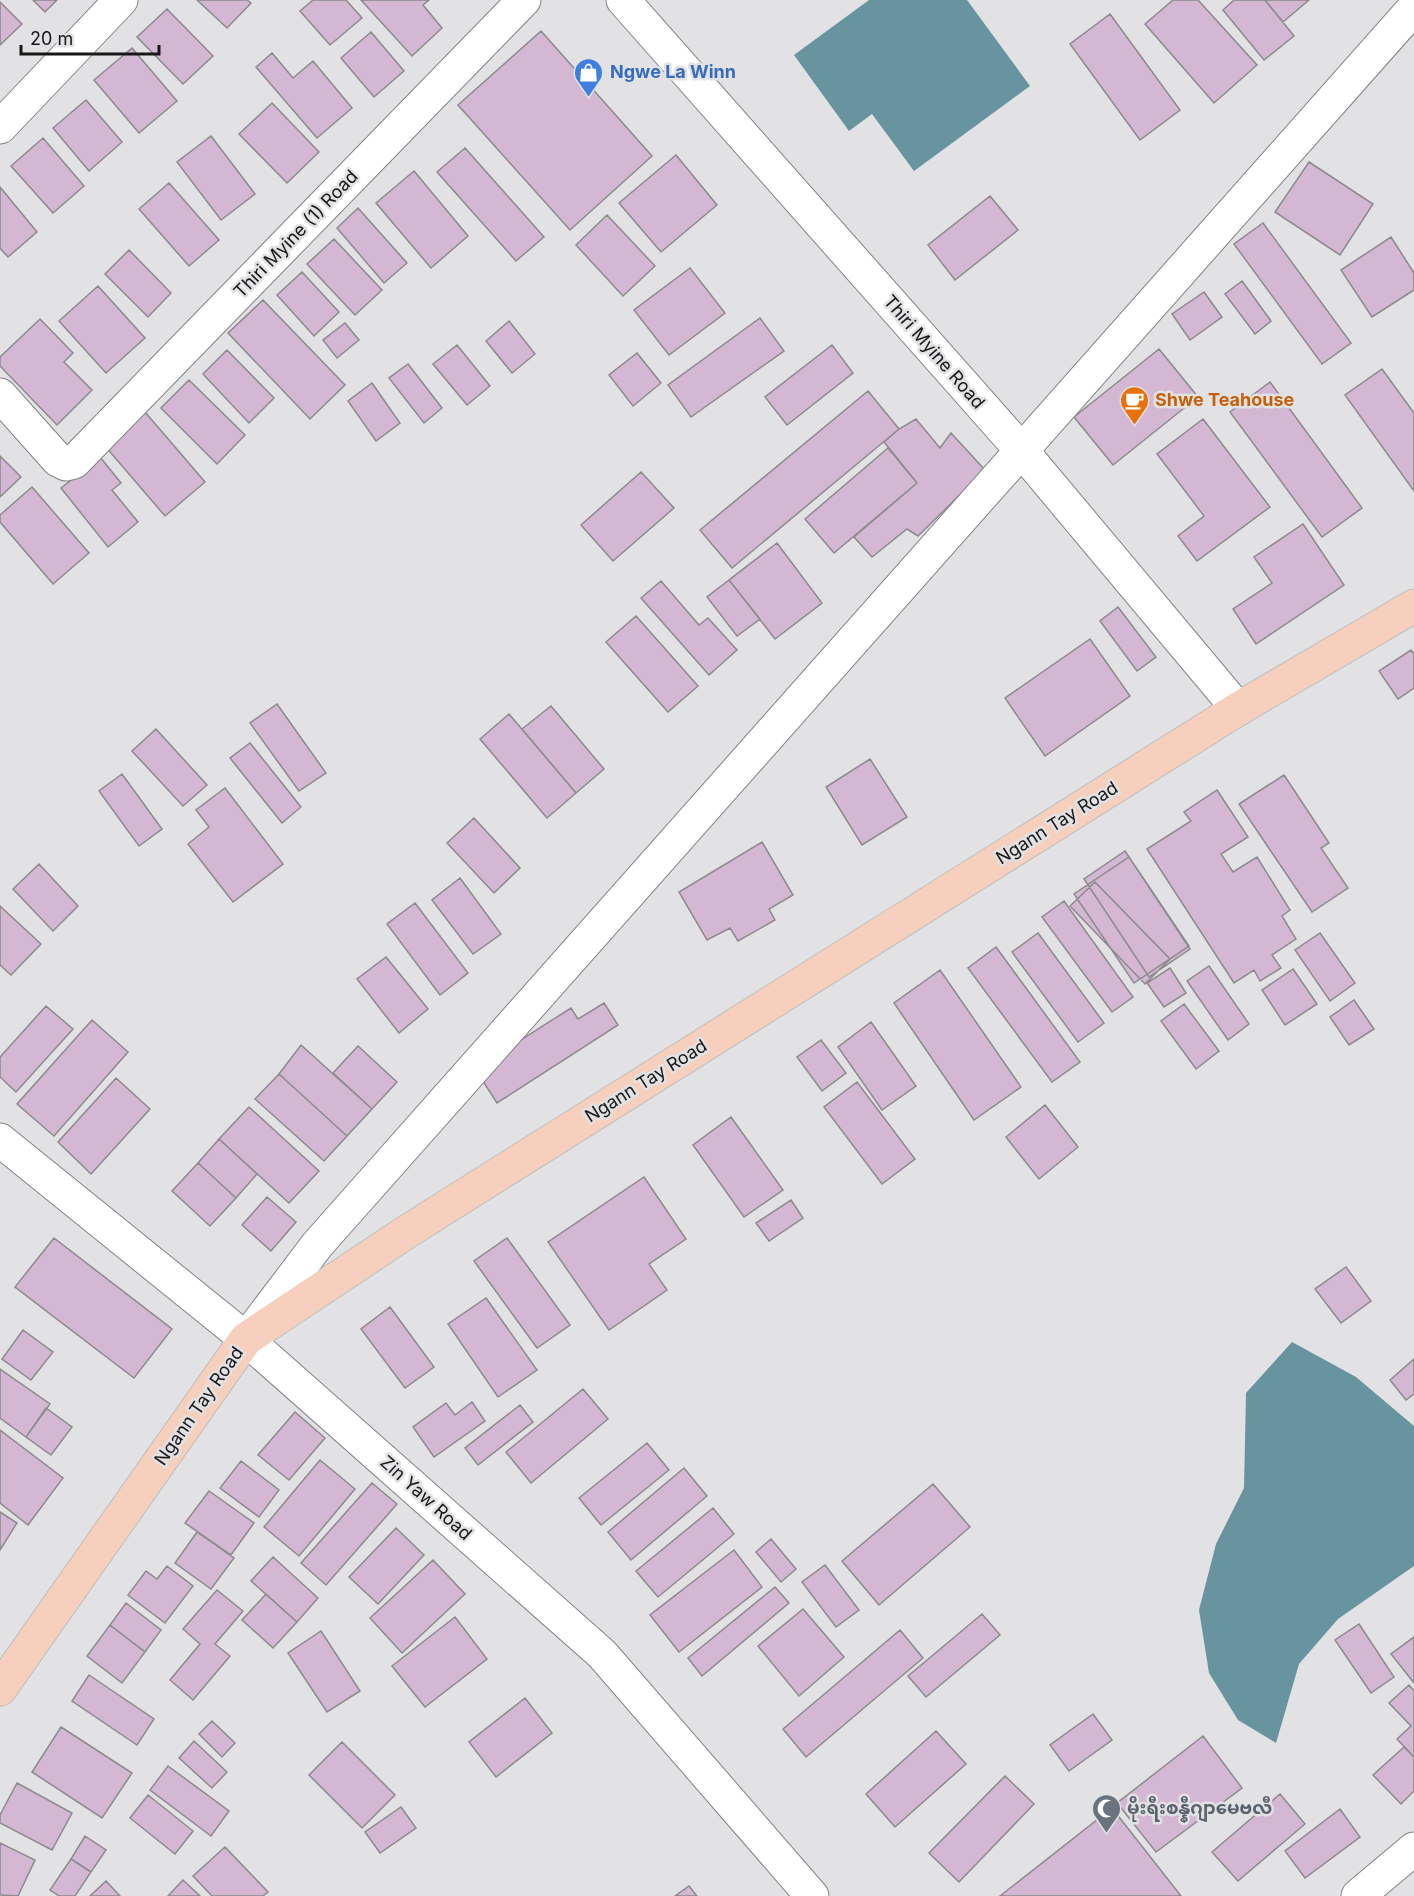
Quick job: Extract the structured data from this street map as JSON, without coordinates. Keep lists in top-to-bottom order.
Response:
{
  "streets": {
    "main road": ["Ngann Tay Road"],
    "street": ["Thiri Myine (1) Road", "Thiri Myine Road", "Zin Yaw Road"]
  },
  "crossings": [
    ["Thiri Myine Road", "Ngann Tay Road"],
    ["Ngann Tay Road", "Zin Yaw Road"]
  ],
  "places": {
    "shop": ["Ngwe La Winn"],
    "cafe": ["Shwe Teahouse"],
    "mosque": ["မိုးရီးစန္နီဂျာမေဗလီ"]
  },
  "scale_bar": "20 m"
}
